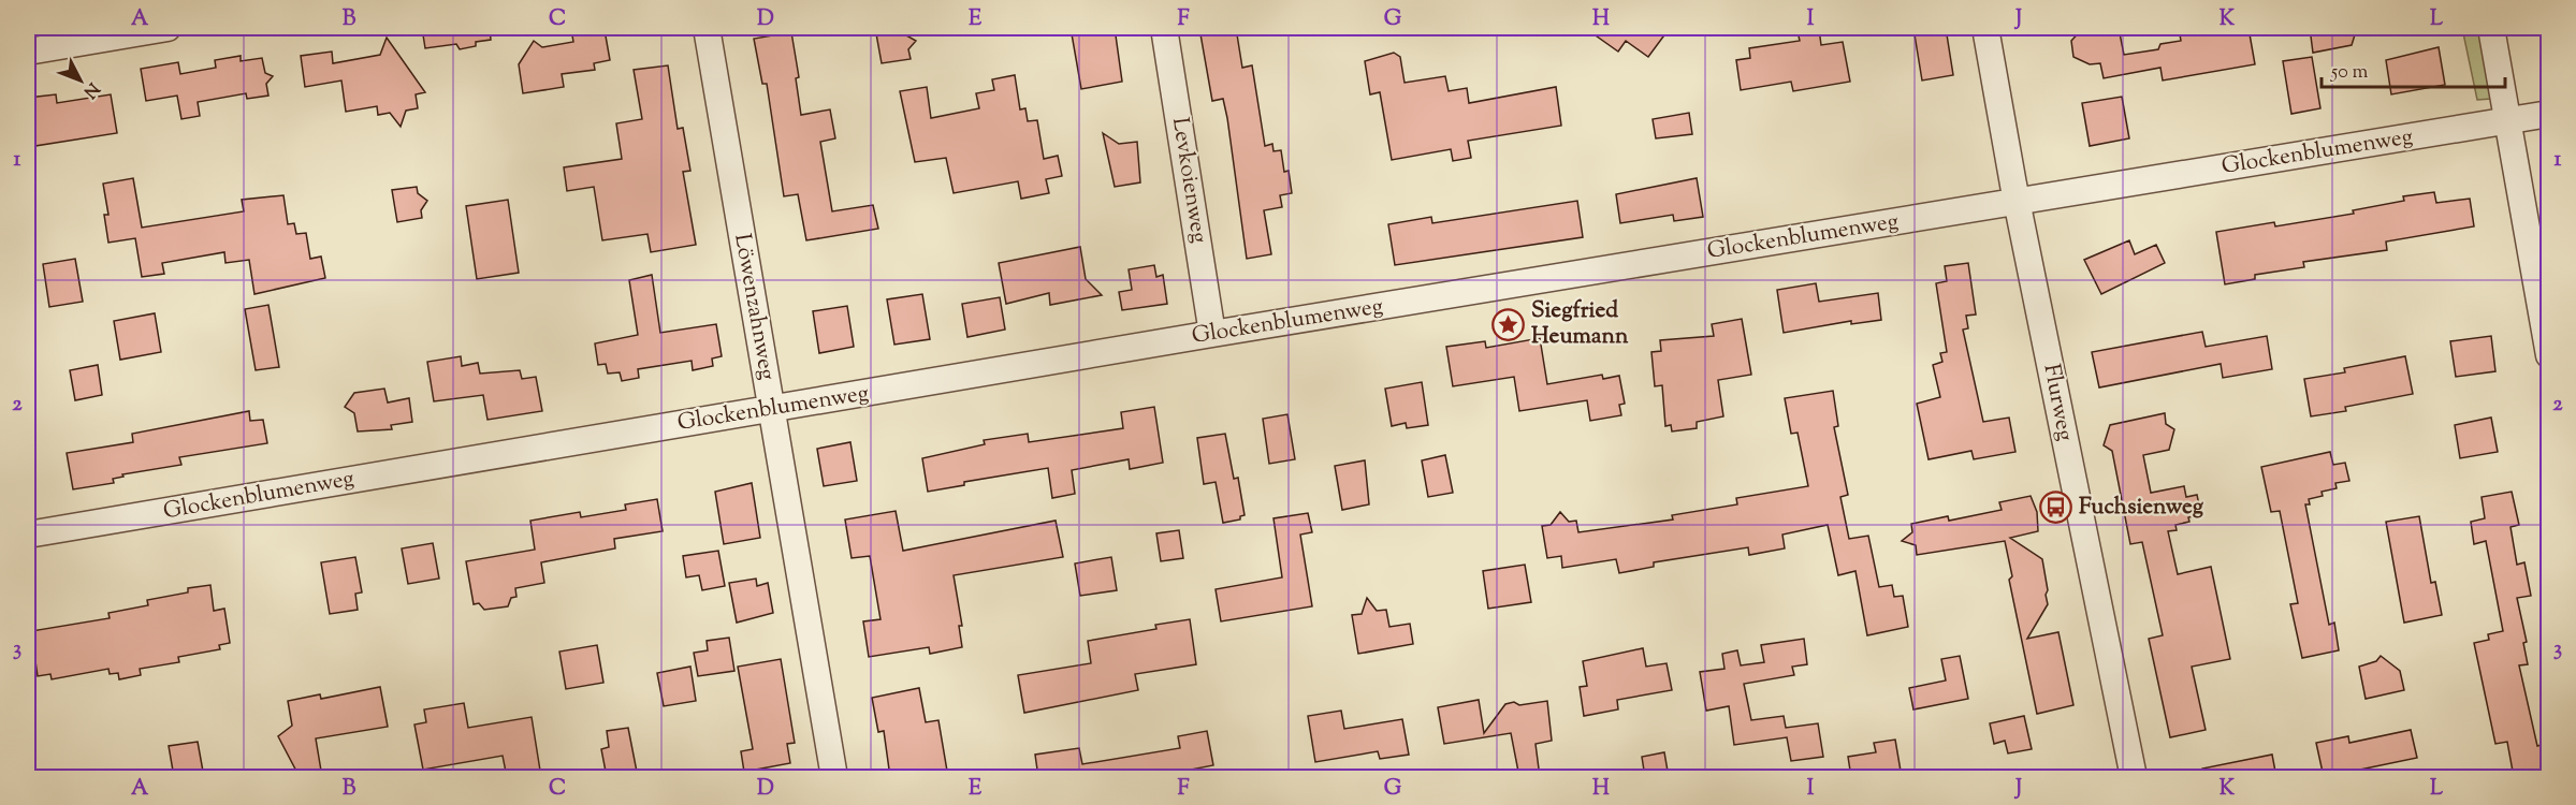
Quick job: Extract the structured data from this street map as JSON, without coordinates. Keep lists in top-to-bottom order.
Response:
{
  "streets": {
    "street": [
      "Glockenblumenweg",
      "Levkoienweg",
      "Löwenzahnweg",
      "Flurweg"
    ]
  },
  "crossings": [
    ["Glockenblumenweg", "Levkoienweg"],
    ["Glockenblumenweg", "Löwenzahnweg"],
    ["Glockenblumenweg", "Flurweg"]
  ],
  "places": {
    "place": ["Siegfried Heumann"],
    "bus stop": ["Fuchsienweg"]
  },
  "scale_bar": "50 m",
  "north": "bottom right",
  "grid": {
    "columns": [
      "A",
      "B",
      "C",
      "D",
      "E",
      "F",
      "G",
      "H",
      "I",
      "J",
      "K",
      "L"
    ],
    "rows": ["1", "2", "3"]
  }
}
